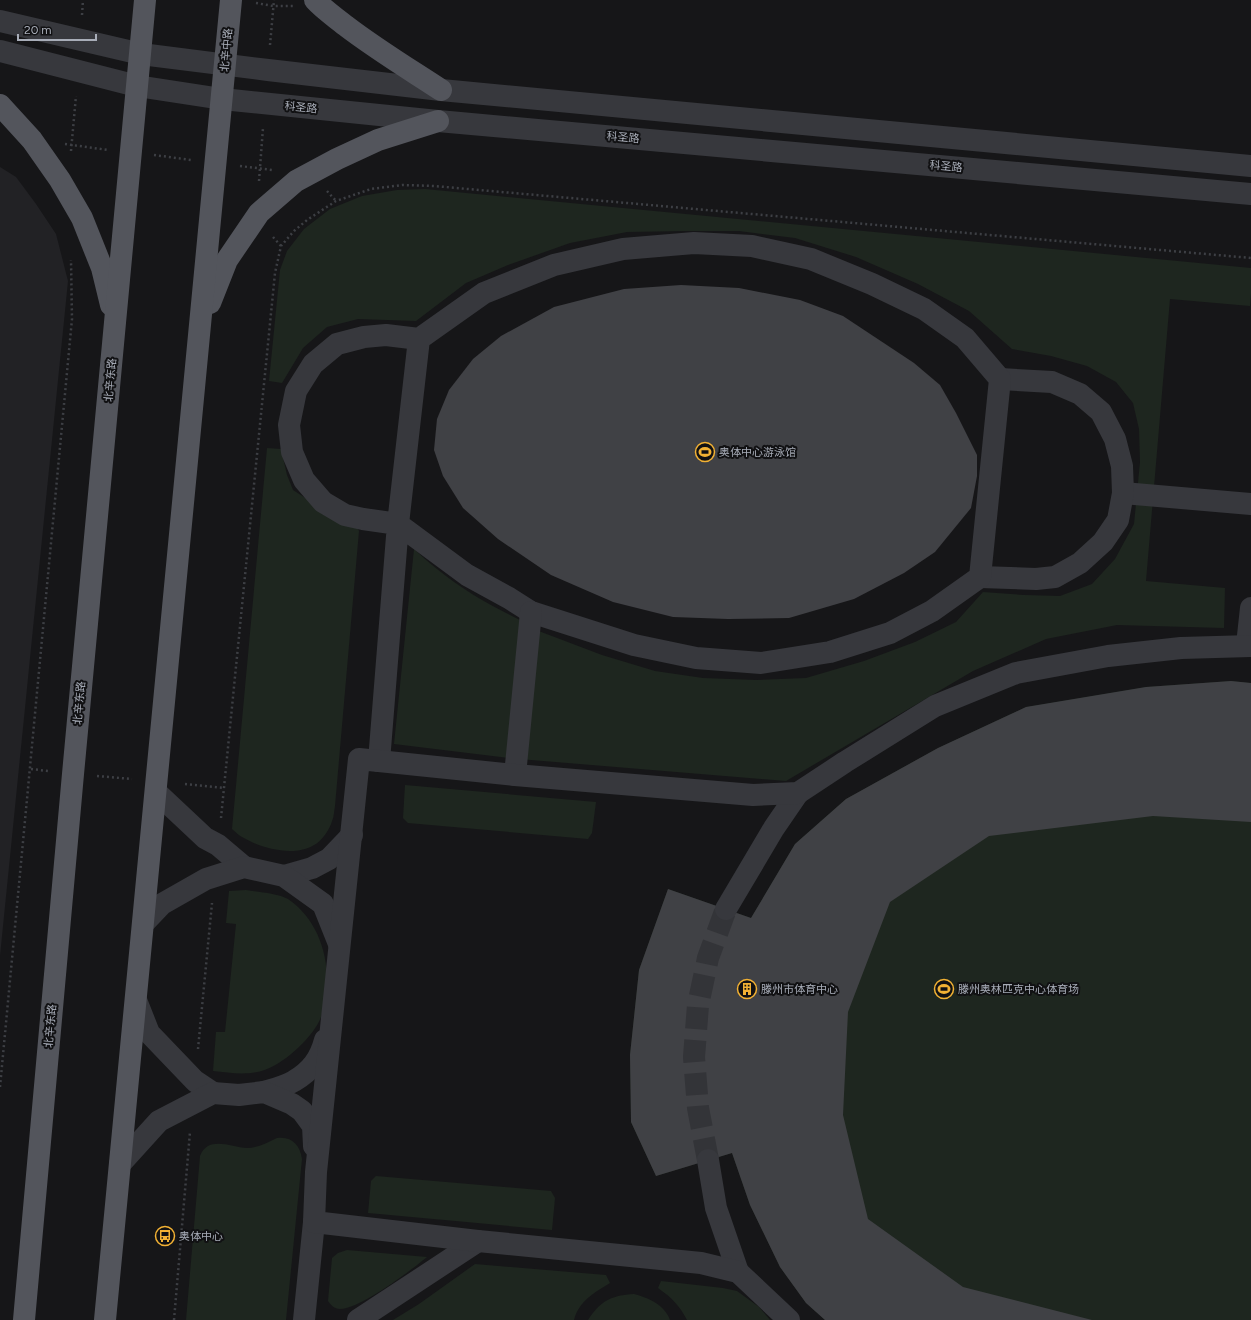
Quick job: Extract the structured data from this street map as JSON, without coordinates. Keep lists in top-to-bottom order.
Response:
{
  "streets": {
    "main road": ["北辛中路", "北辛东路"],
    "street": ["科圣路"]
  },
  "crossings": [
    ["北辛中路", "科圣路"],
    ["科圣路", "北辛东路"]
  ],
  "places": {
    "sports": ["奥体中心游泳馆", "滕州奥林匹克中心体育场"],
    "building": ["滕州市体育中心"],
    "bus stop": ["奥体中心"]
  },
  "scale_bar": "20 m"
}
